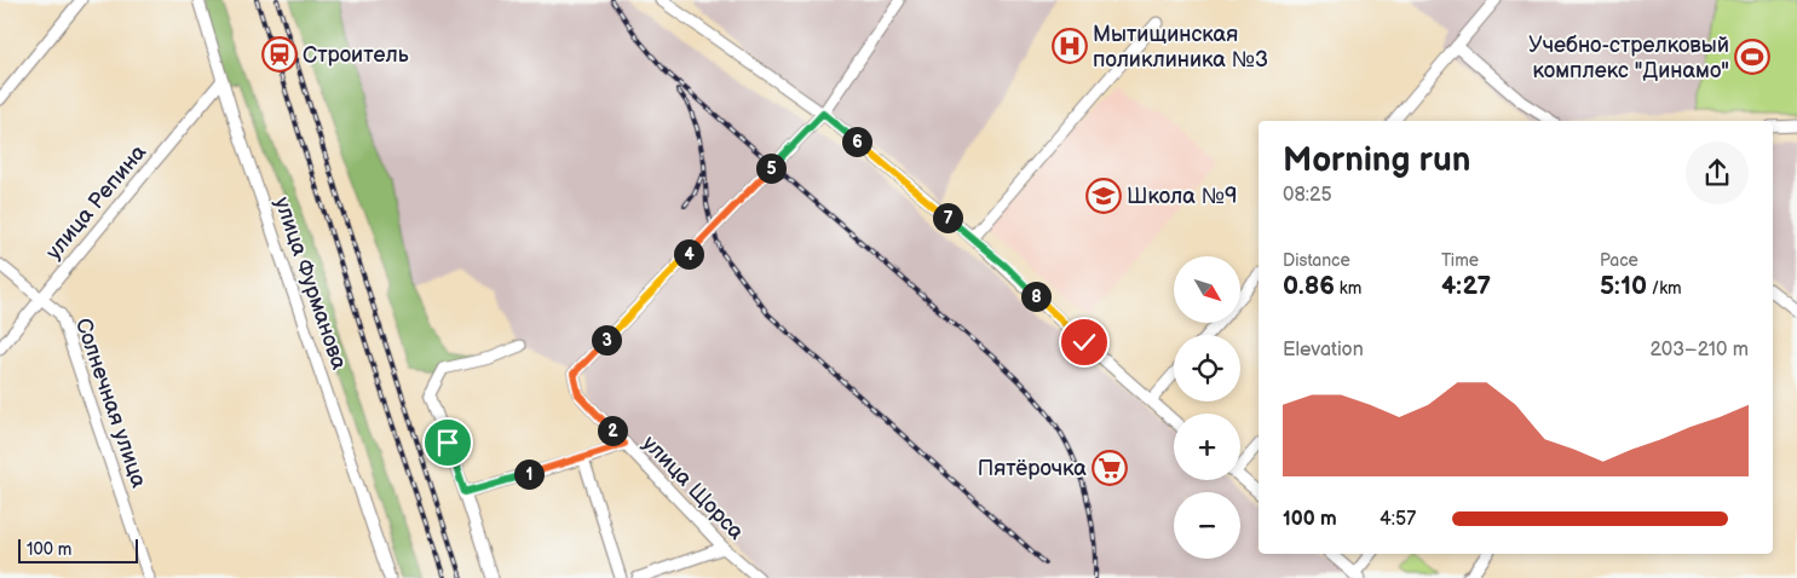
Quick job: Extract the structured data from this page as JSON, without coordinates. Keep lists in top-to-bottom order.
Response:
{
  "streets": {
    "street": [
      "улица Репина",
      "улица Фурманова",
      "Солнечная улица",
      "улица Щорса"
    ]
  },
  "crossings": [
    ["улица Репина", "улица Фурманова"],
    ["улица Репина", "Солнечная улица"]
  ],
  "places": {
    "hospital": ["Мытищинская поликлиника №3"],
    "station": ["Строитель"],
    "sports": ["Учебно-стрелковый комплекс \"Динамо\""],
    "school or university": ["Школа №9"],
    "supermarket": ["Пятёрочка"]
  },
  "scale_bar": "100 m",
  "north": "bottom right",
  "page": {
    "heading": ["Morning run", "08:25"],
    "pins": [
      "6",
      "5",
      "7",
      "4",
      "8",
      "3",
      "2",
      "1"
    ],
    "stats": [
      ["Distance", "0.86 km"],
      ["Time", "4:27"],
      ["Pace", "5:10 /km"]
    ],
    "map_buttons": ["+", "−"],
    "chart": ["Elevation", "203–210 m"],
    "list": [
      {
        "name": "100 m",
        "note": "4:57"
      }
    ],
    "scale": "100 m"
  }
}
